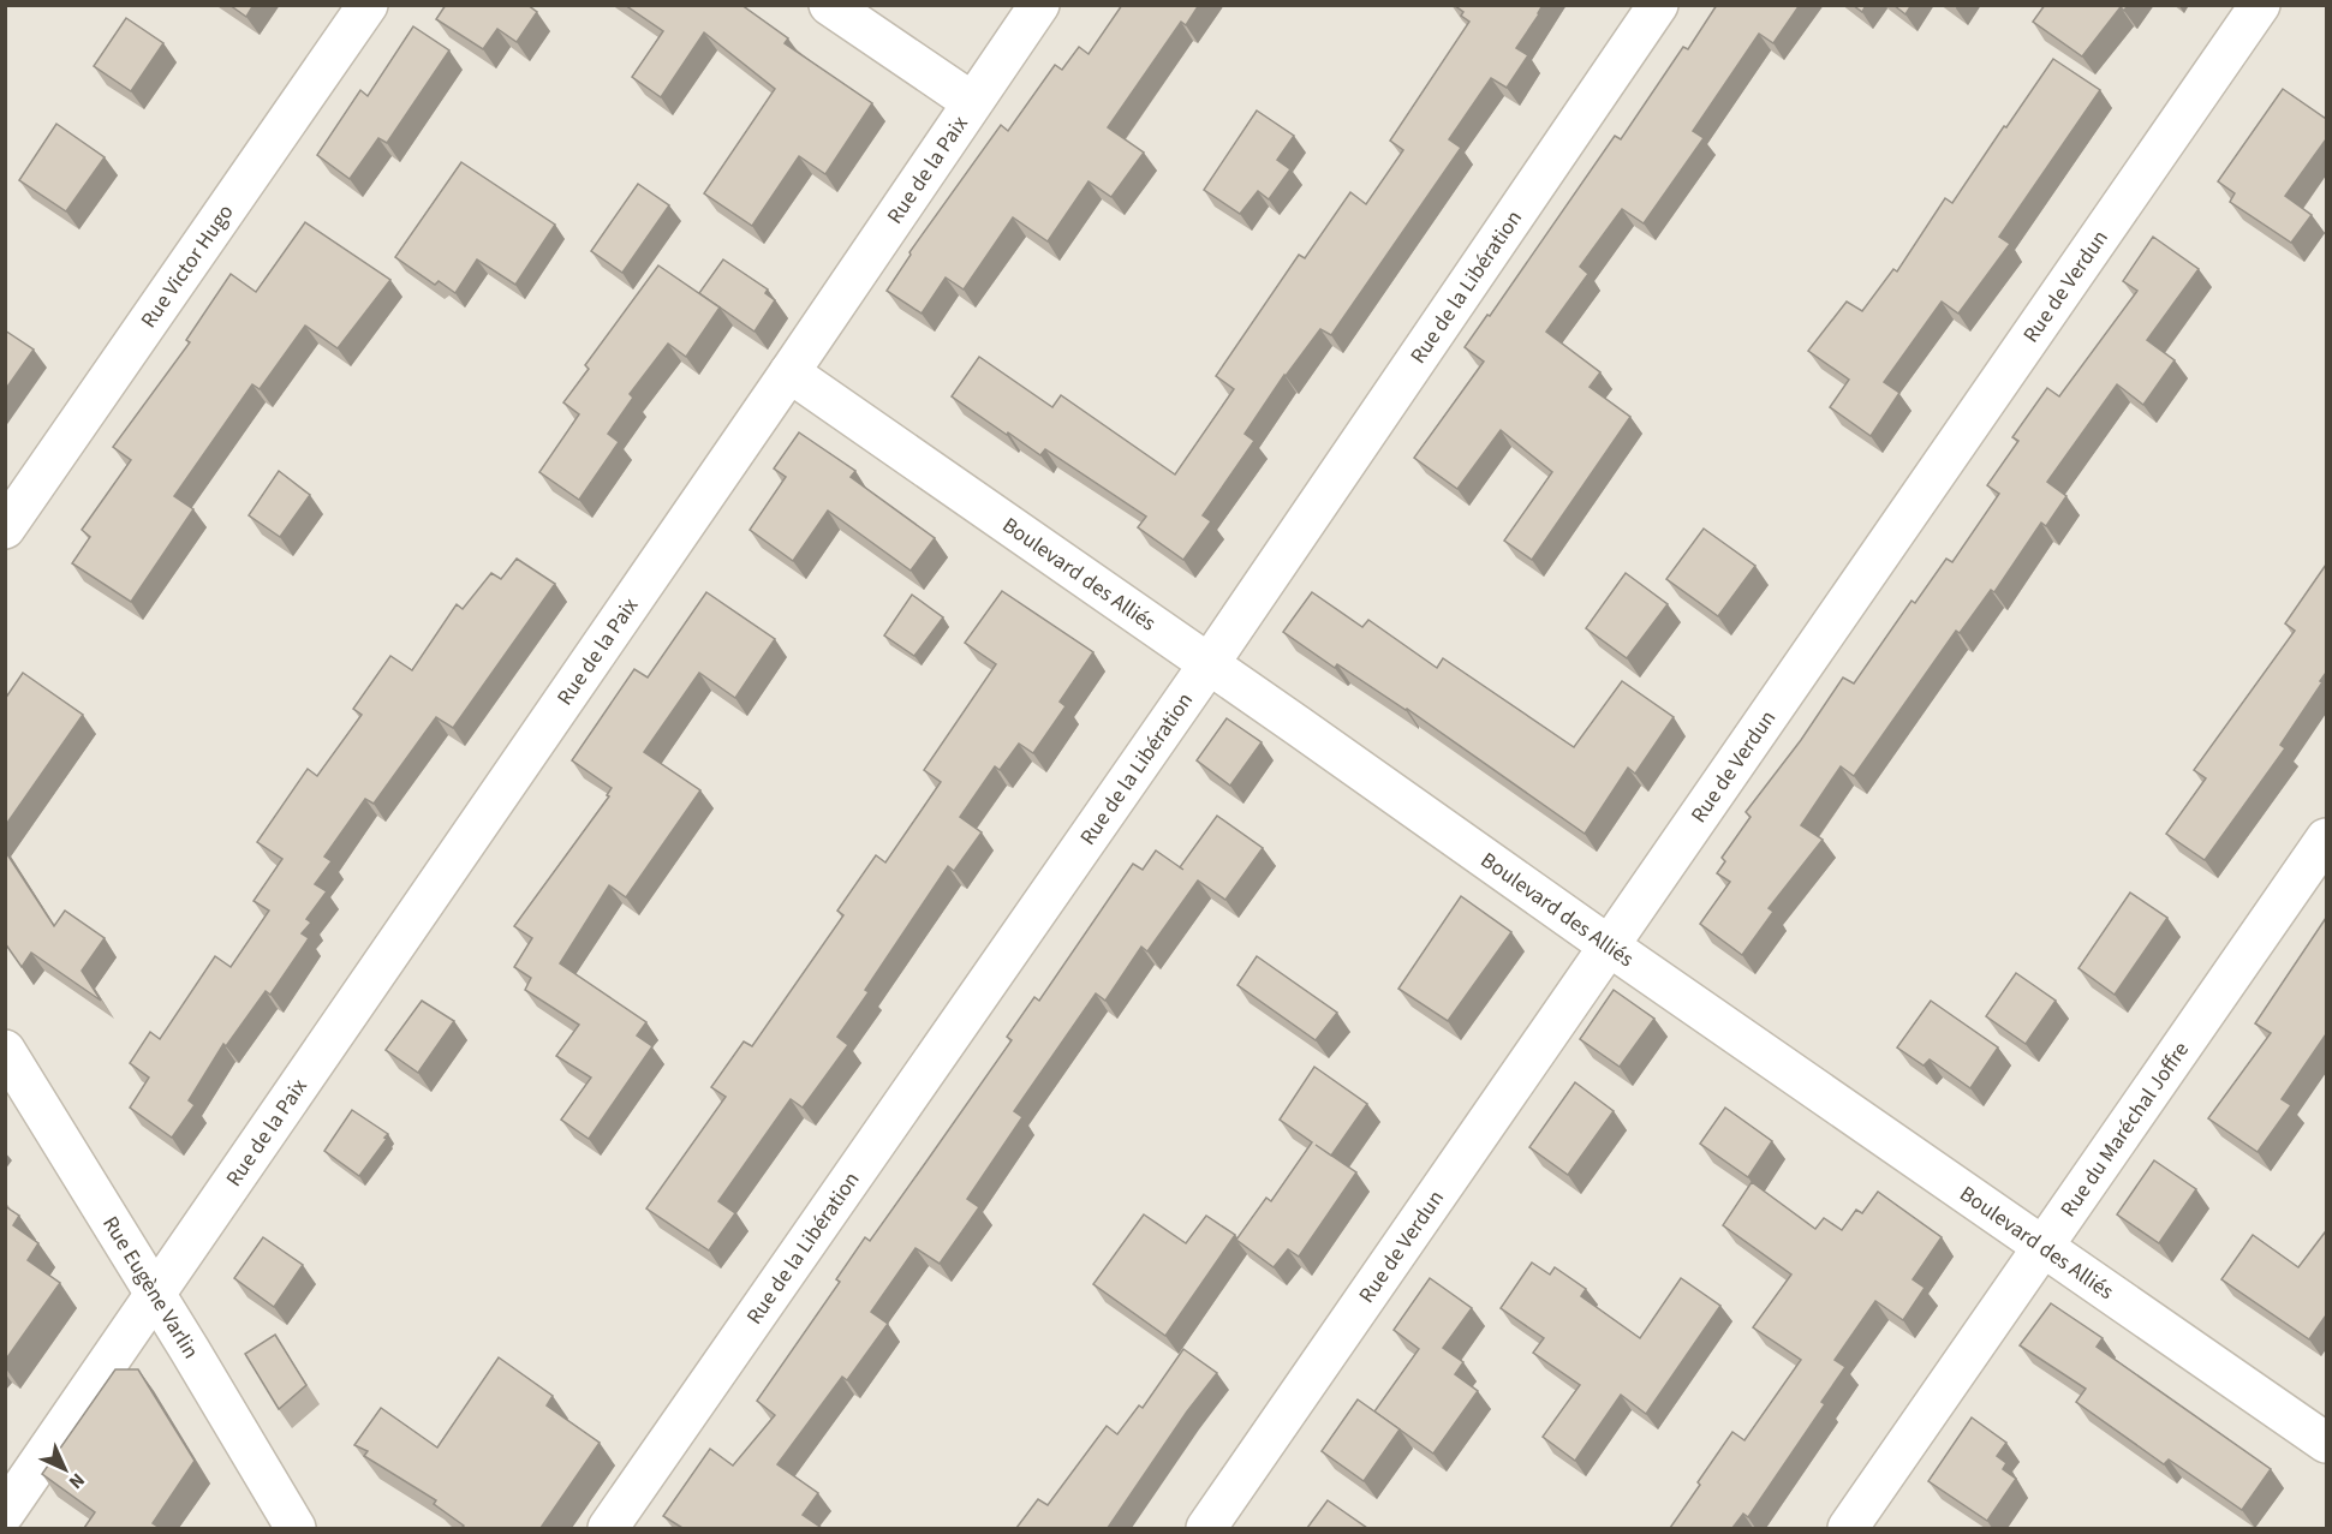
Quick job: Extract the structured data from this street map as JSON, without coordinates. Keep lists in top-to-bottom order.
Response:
{
  "streets": {
    "street": [
      "Rue de la Paix",
      "Rue Victor Hugo",
      "Rue de la Libération",
      "Rue de Verdun",
      "Boulevard des Alliés",
      "Rue du Maréchal Joffre",
      "Rue Eugène Varlin"
    ]
  },
  "crossings": [
    ["Rue de la Paix", "Boulevard des Alliés"],
    ["Rue de la Paix", "Rue Eugène Varlin"],
    ["Rue de la Libération", "Boulevard des Alliés"],
    ["Rue de Verdun", "Boulevard des Alliés"],
    ["Boulevard des Alliés", "Rue du Maréchal Joffre"]
  ],
  "north": "bottom right"
}
